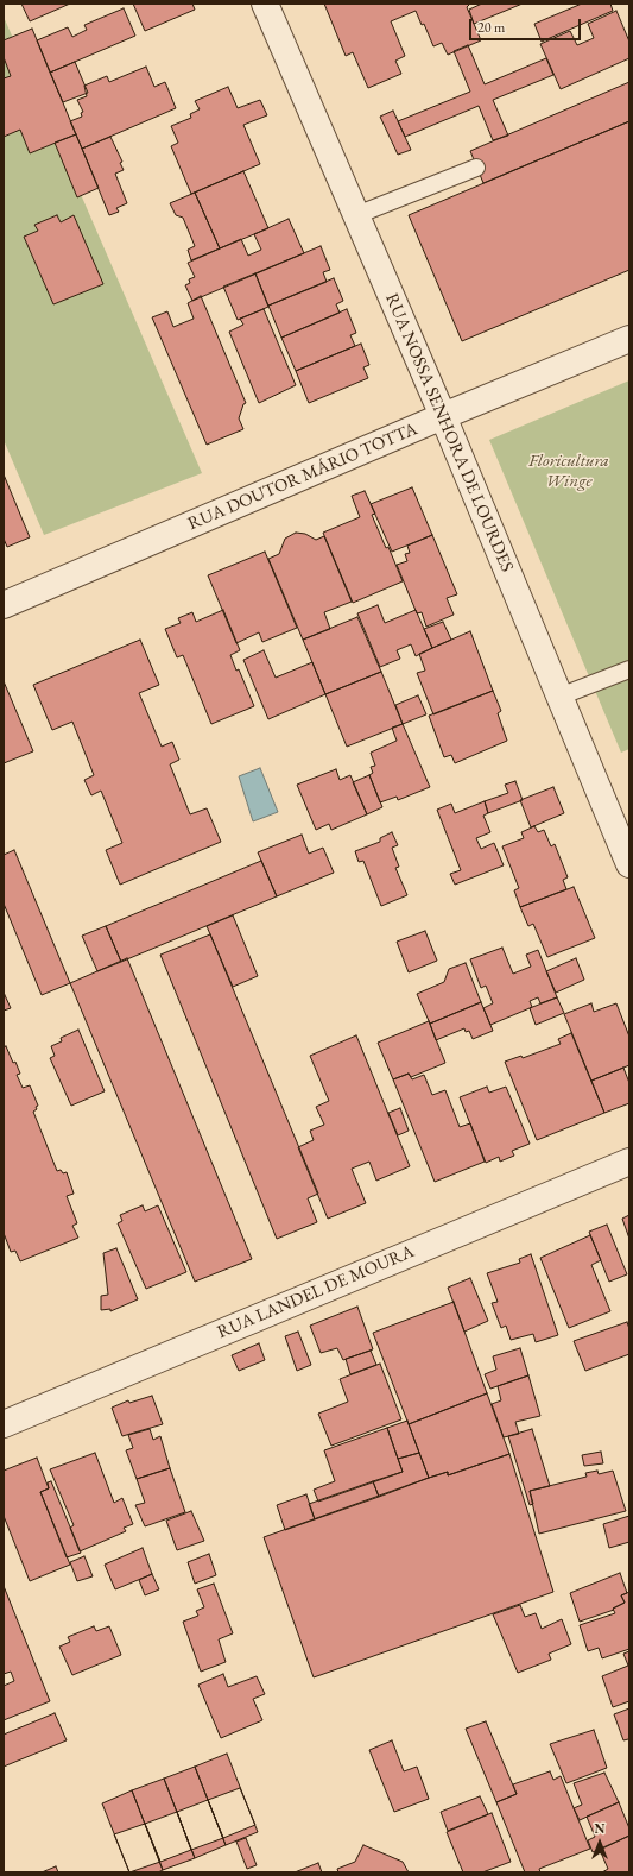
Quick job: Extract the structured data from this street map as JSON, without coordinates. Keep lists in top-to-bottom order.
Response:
{
  "streets": {
    "street": ["RUA NOSSA SENHORA DE LOURDES", "RUA DOUTOR MÁRIO TOTTA", "RUA LANDEL DE MOURA"]
  },
  "crossings": [
    ["RUA NOSSA SENHORA DE LOURDES", "RUA DOUTOR MÁRIO TOTTA"]
  ],
  "parks": ["Floricultura Winge"],
  "scale_bar": "20 m",
  "north": "top"
}
